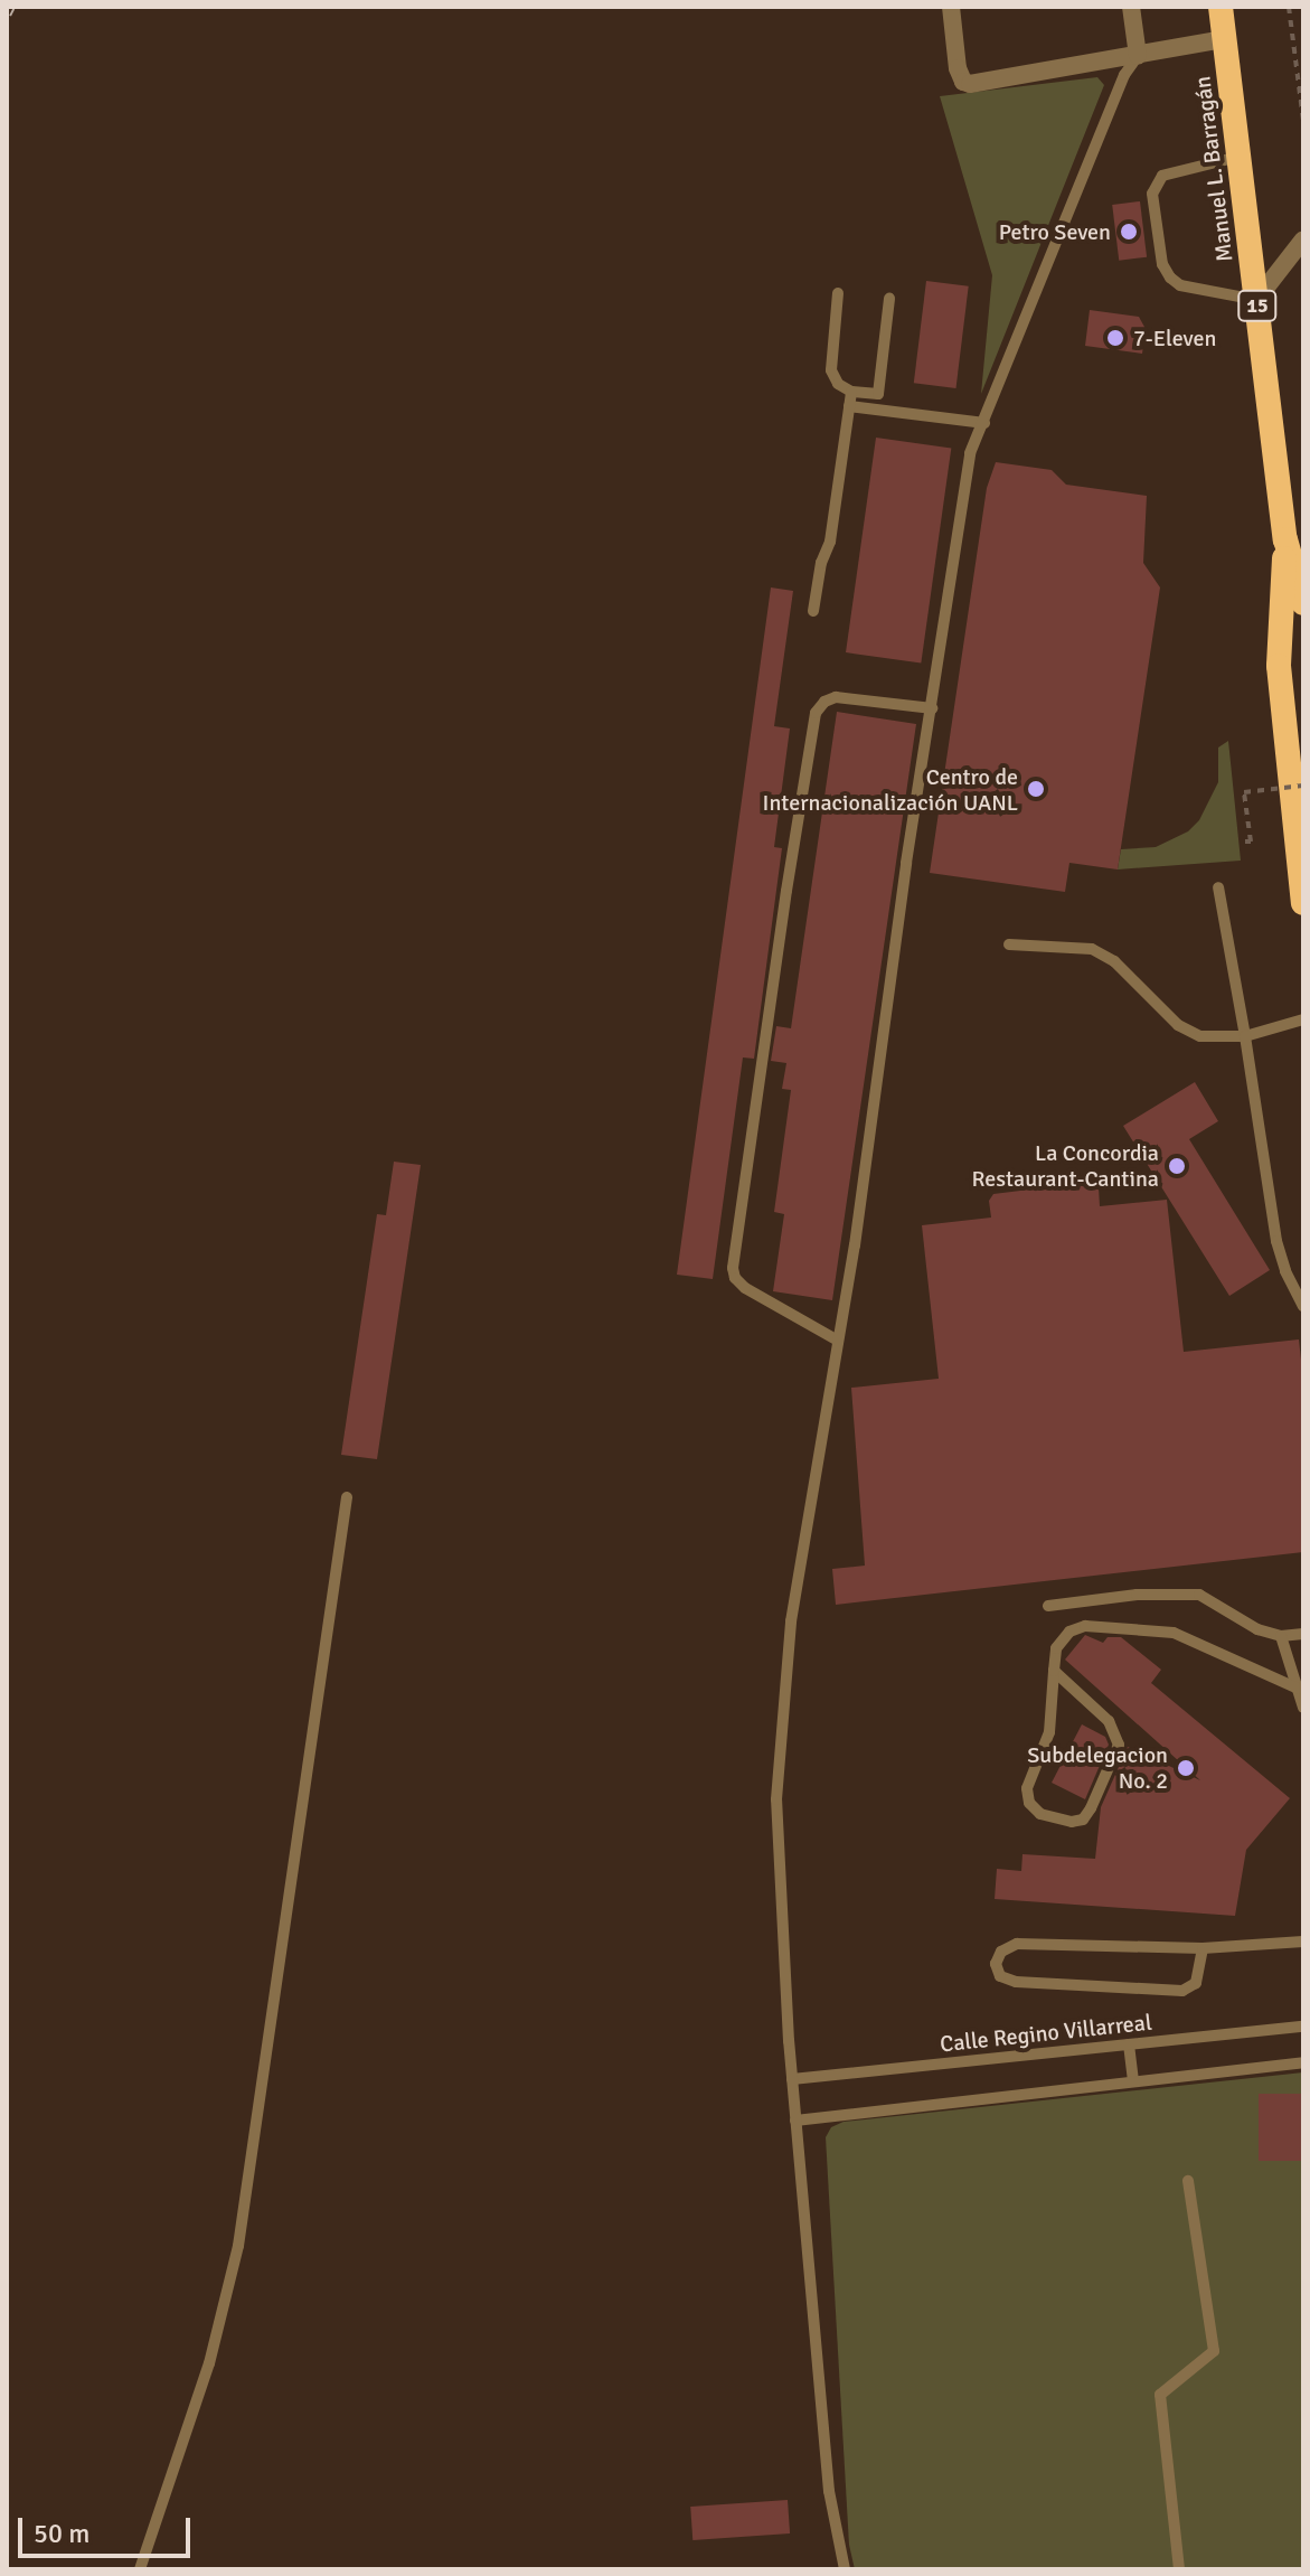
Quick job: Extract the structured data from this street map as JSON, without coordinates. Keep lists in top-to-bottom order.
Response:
{
  "streets": {
    "highway": ["Manuel L. Barragán", "15"],
    "lane": ["Calle Regino Villarreal"]
  },
  "places": [
    "Petro Seven",
    "7-Eleven",
    "Centro de Internacionalización UANL",
    "La Concordia Restaurant-Cantina",
    "Subdelegacion No. 2"
  ],
  "scale_bar": "50 m"
}
